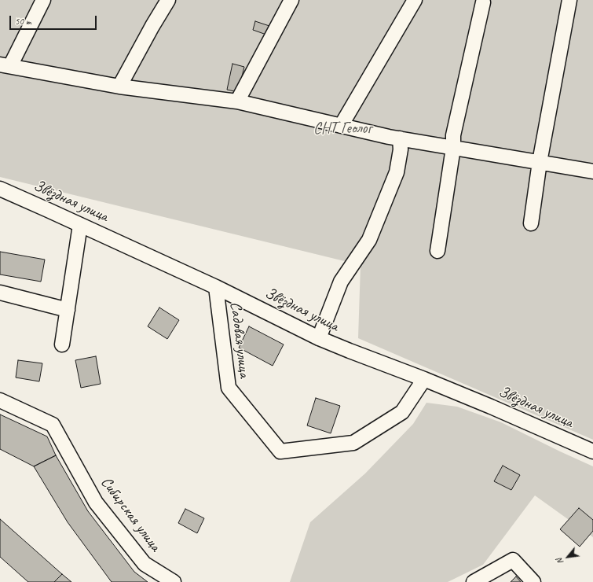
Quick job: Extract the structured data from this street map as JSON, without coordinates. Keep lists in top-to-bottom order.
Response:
{
  "streets": {
    "street": ["Звёздная улица", "Садовая улица", "Сибирская улица"]
  },
  "crossings": [
    ["Звёздная улица", "Садовая улица"]
  ],
  "parks": ["СНТ Геолог"],
  "scale_bar": "50 m",
  "north": "bottom left"
}
